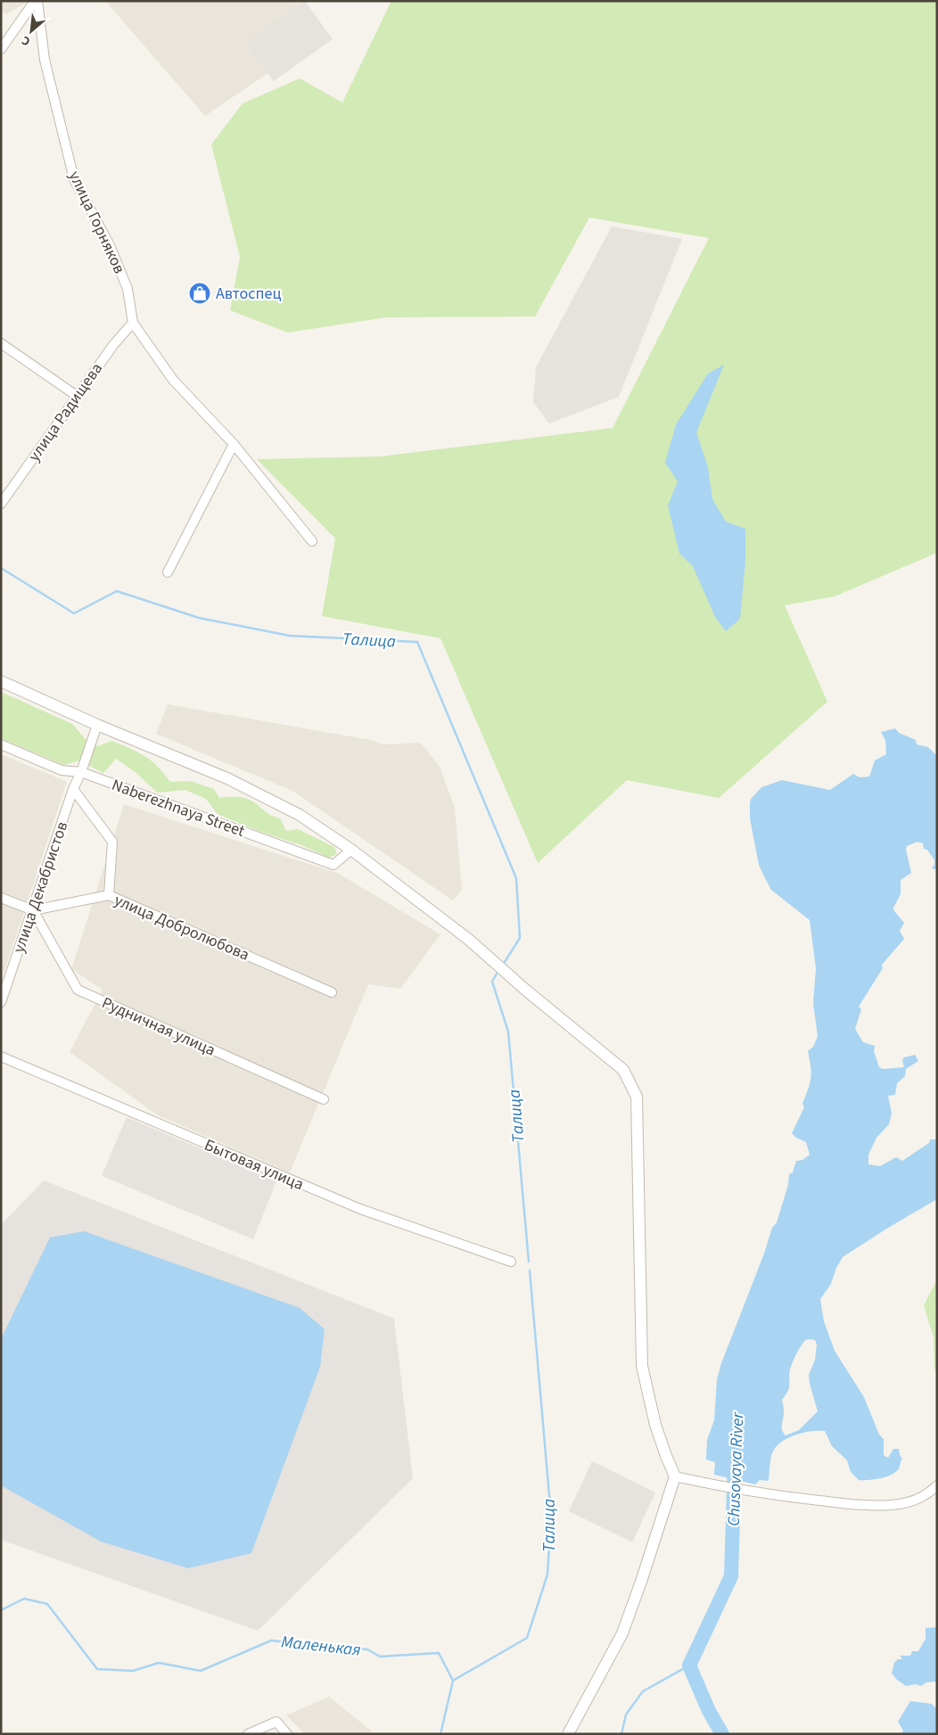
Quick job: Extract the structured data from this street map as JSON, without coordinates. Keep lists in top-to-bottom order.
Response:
{
  "streets": {
    "street": [
      "улица Горняков",
      "улица Радищева",
      "Naberezhnaya Street",
      "улица Декабристов",
      "улица Добролюбова",
      "Рудничная улица",
      "Бытовая улица"
    ]
  },
  "crossings": [
    ["улица Горняков", "улица Радищева"],
    ["Naberezhnaya Street", "улица Декабристов"],
    ["улица Декабристов", "улица Добролюбова"],
    ["улица Декабристов", "Рудничная улица"],
    ["улица Добролюбова", "Рудничная улица"]
  ],
  "water": ["Талица", "Chusovaya River", "Маленькая"],
  "places": {
    "shop": ["Автоспец"]
  },
  "north": "bottom left"
}
